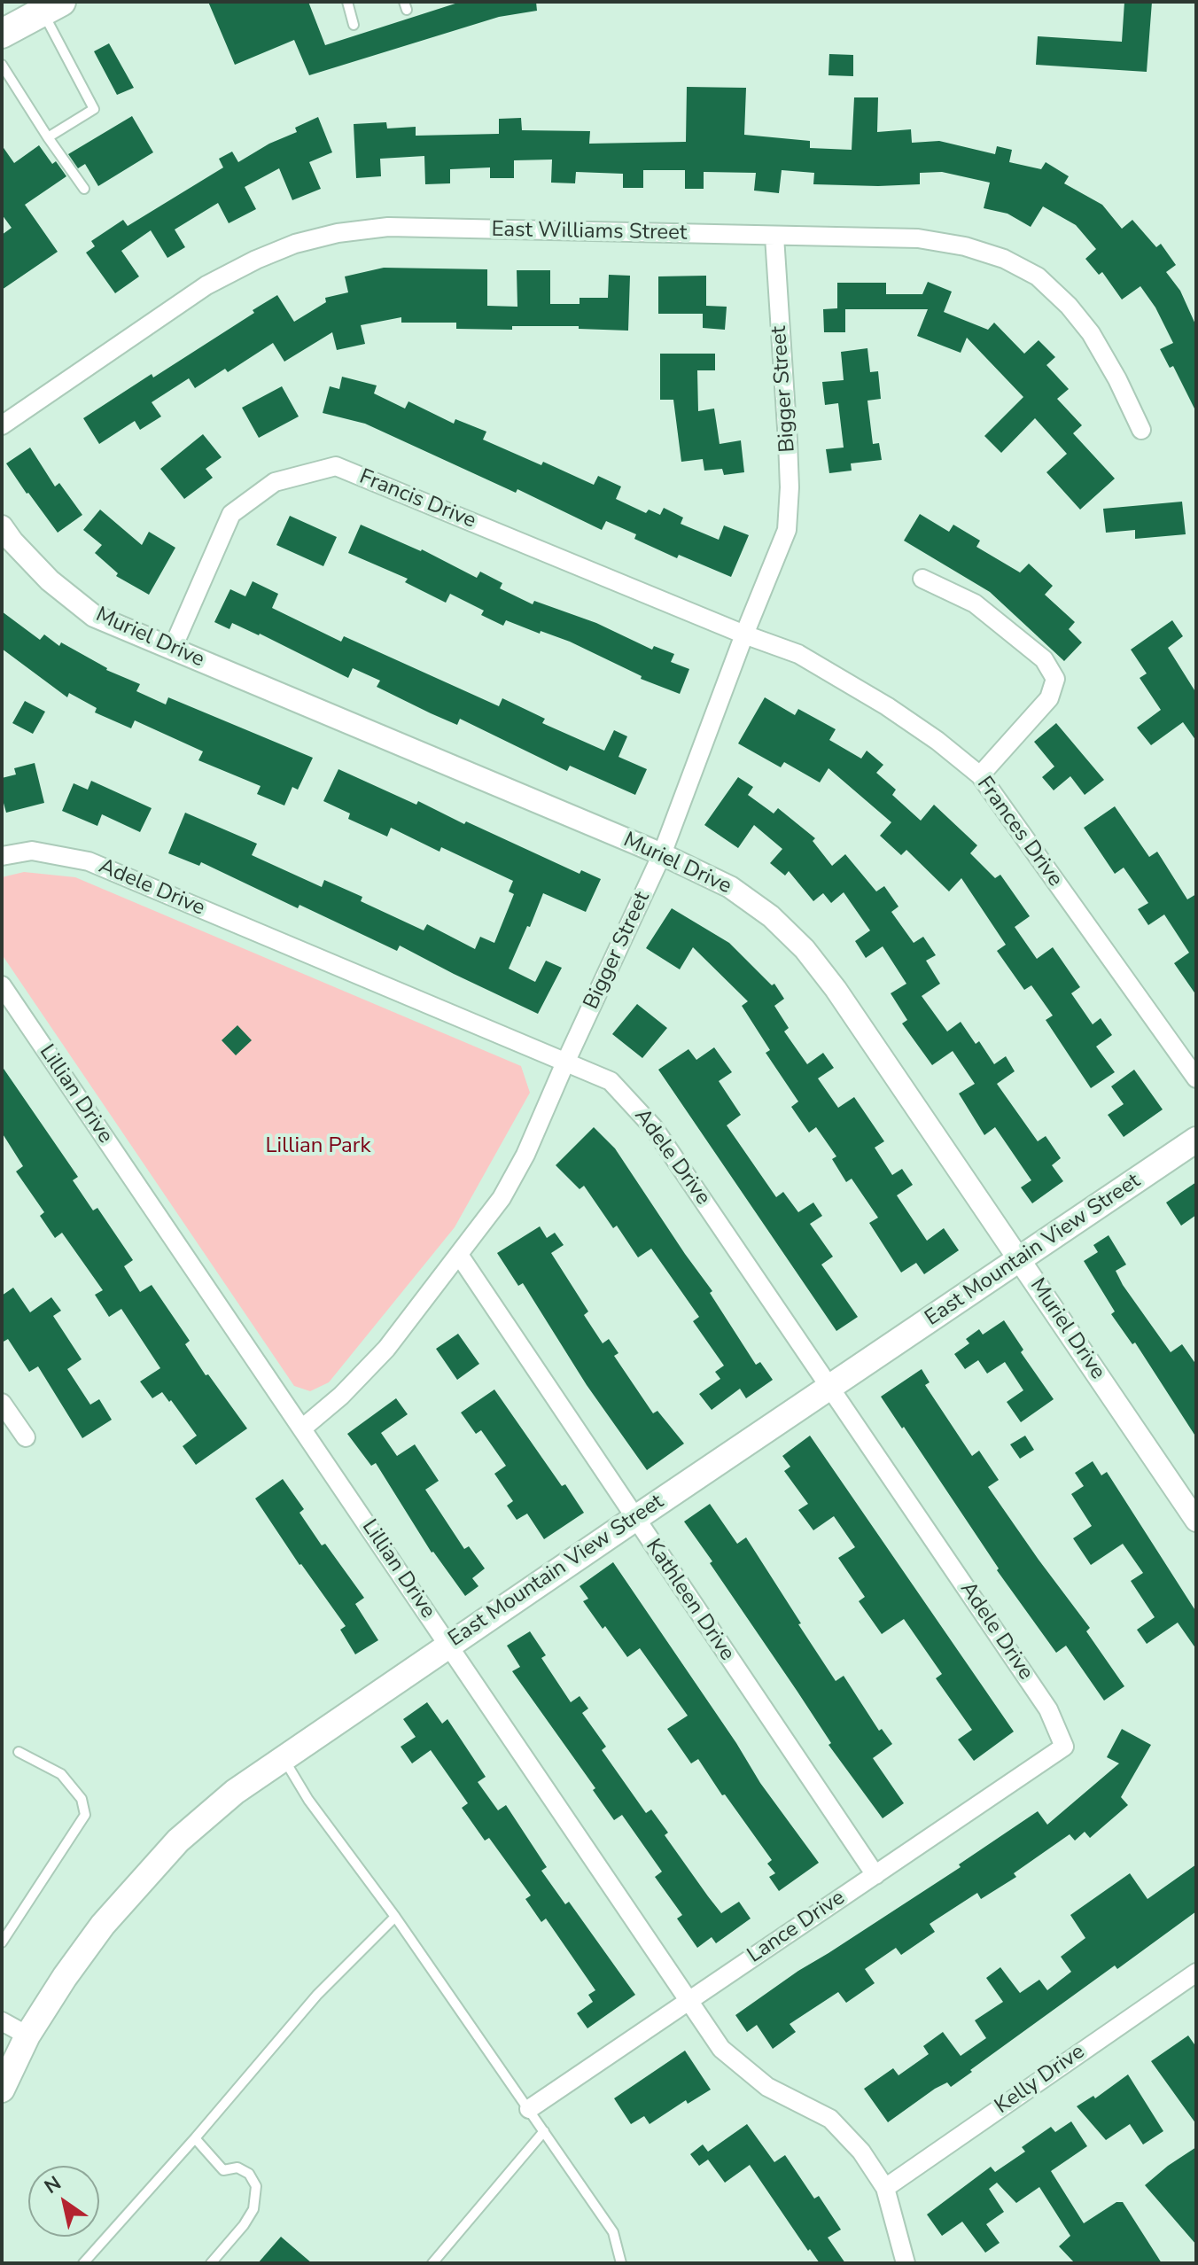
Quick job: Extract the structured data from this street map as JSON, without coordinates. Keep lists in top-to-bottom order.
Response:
{
  "streets": {
    "main road": ["East Mountain View Street"],
    "street": [
      "East Williams Street",
      "Bigger Street",
      "Francis Drive",
      "Muriel Drive",
      "Frances Drive",
      "Adele Drive",
      "Lillian Drive",
      "Kathleen Drive",
      "Lance Drive",
      "Kelly Drive"
    ]
  },
  "crossings": [
    ["East Williams Street", "Bigger Street"],
    ["Bigger Street", "Francis Drive"],
    ["Bigger Street", "Muriel Drive"],
    ["Bigger Street", "Frances Drive"],
    ["Bigger Street", "Adele Drive"],
    ["Bigger Street", "Lillian Drive"],
    ["Bigger Street", "Kathleen Drive"],
    ["Francis Drive", "Muriel Drive"],
    ["Francis Drive", "Frances Drive"],
    ["Muriel Drive", "East Mountain View Street"],
    ["Adele Drive", "East Mountain View Street"],
    ["Adele Drive", "Lance Drive"],
    ["Lillian Drive", "East Mountain View Street"],
    ["Lillian Drive", "Lance Drive"],
    ["Lillian Drive", "Kelly Drive"],
    ["East Mountain View Street", "Kathleen Drive"],
    ["Kathleen Drive", "Lance Drive"]
  ],
  "parks": ["Lillian Park"],
  "north": "top left"
}
